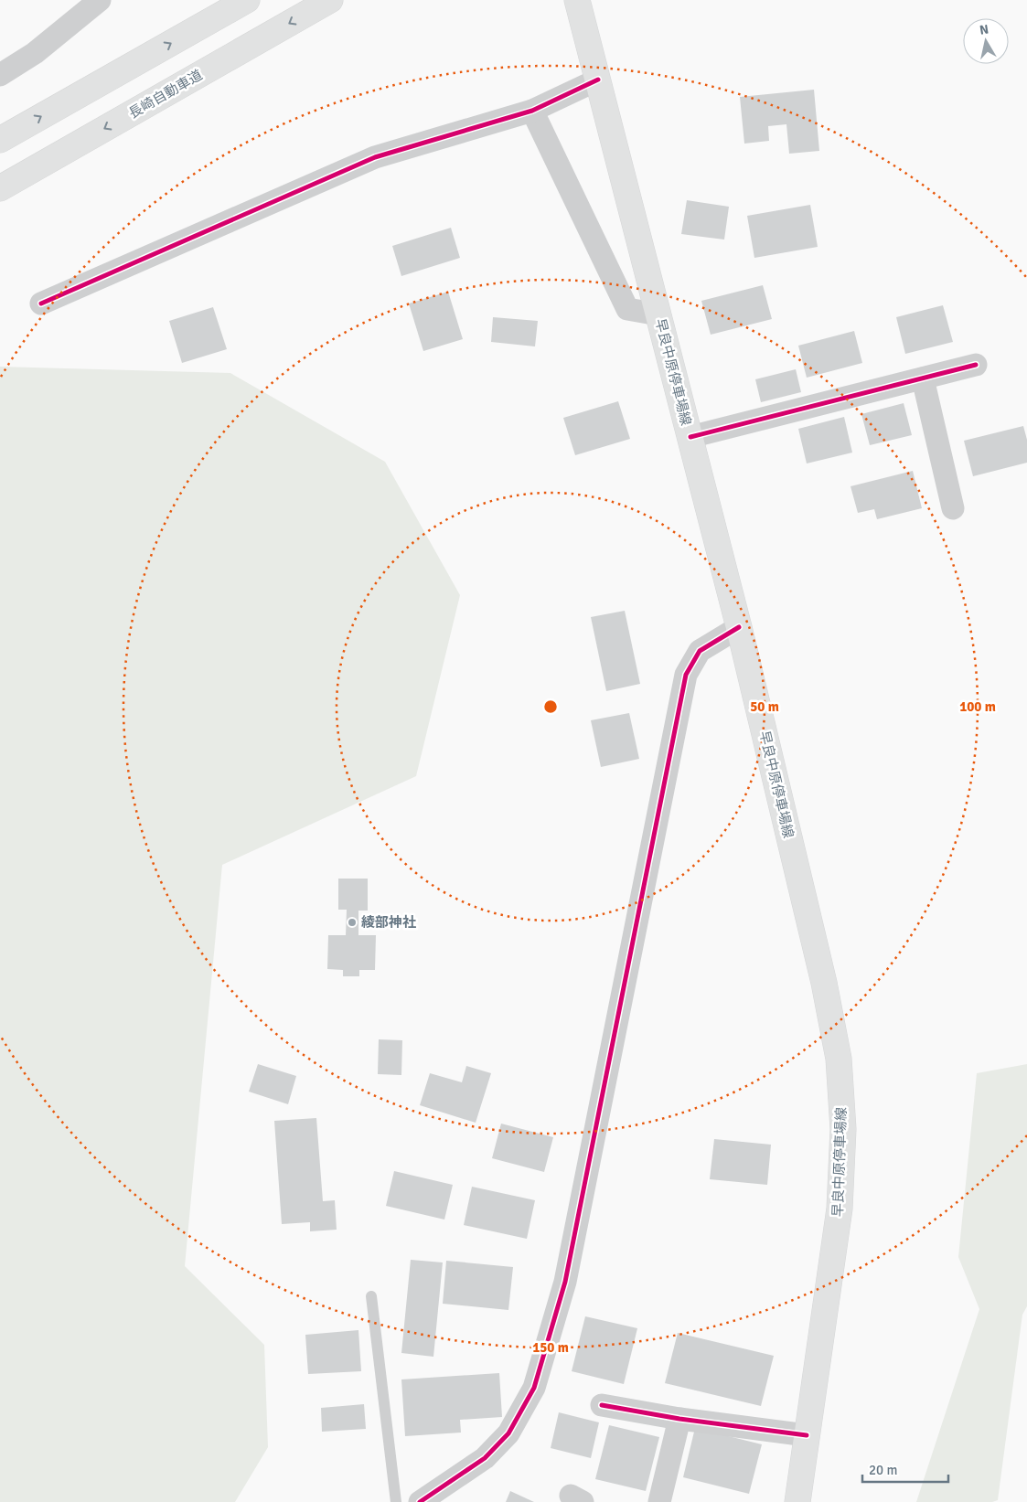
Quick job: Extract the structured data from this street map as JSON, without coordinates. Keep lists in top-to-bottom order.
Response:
{
  "streets": {
    "main road": ["長崎自動車道", "早良中原停車場線"]
  },
  "places": ["綾部神社"],
  "scale_bar": "20 m",
  "north": "top",
  "rings": ["50 m", "100 m", "150 m"]
}
